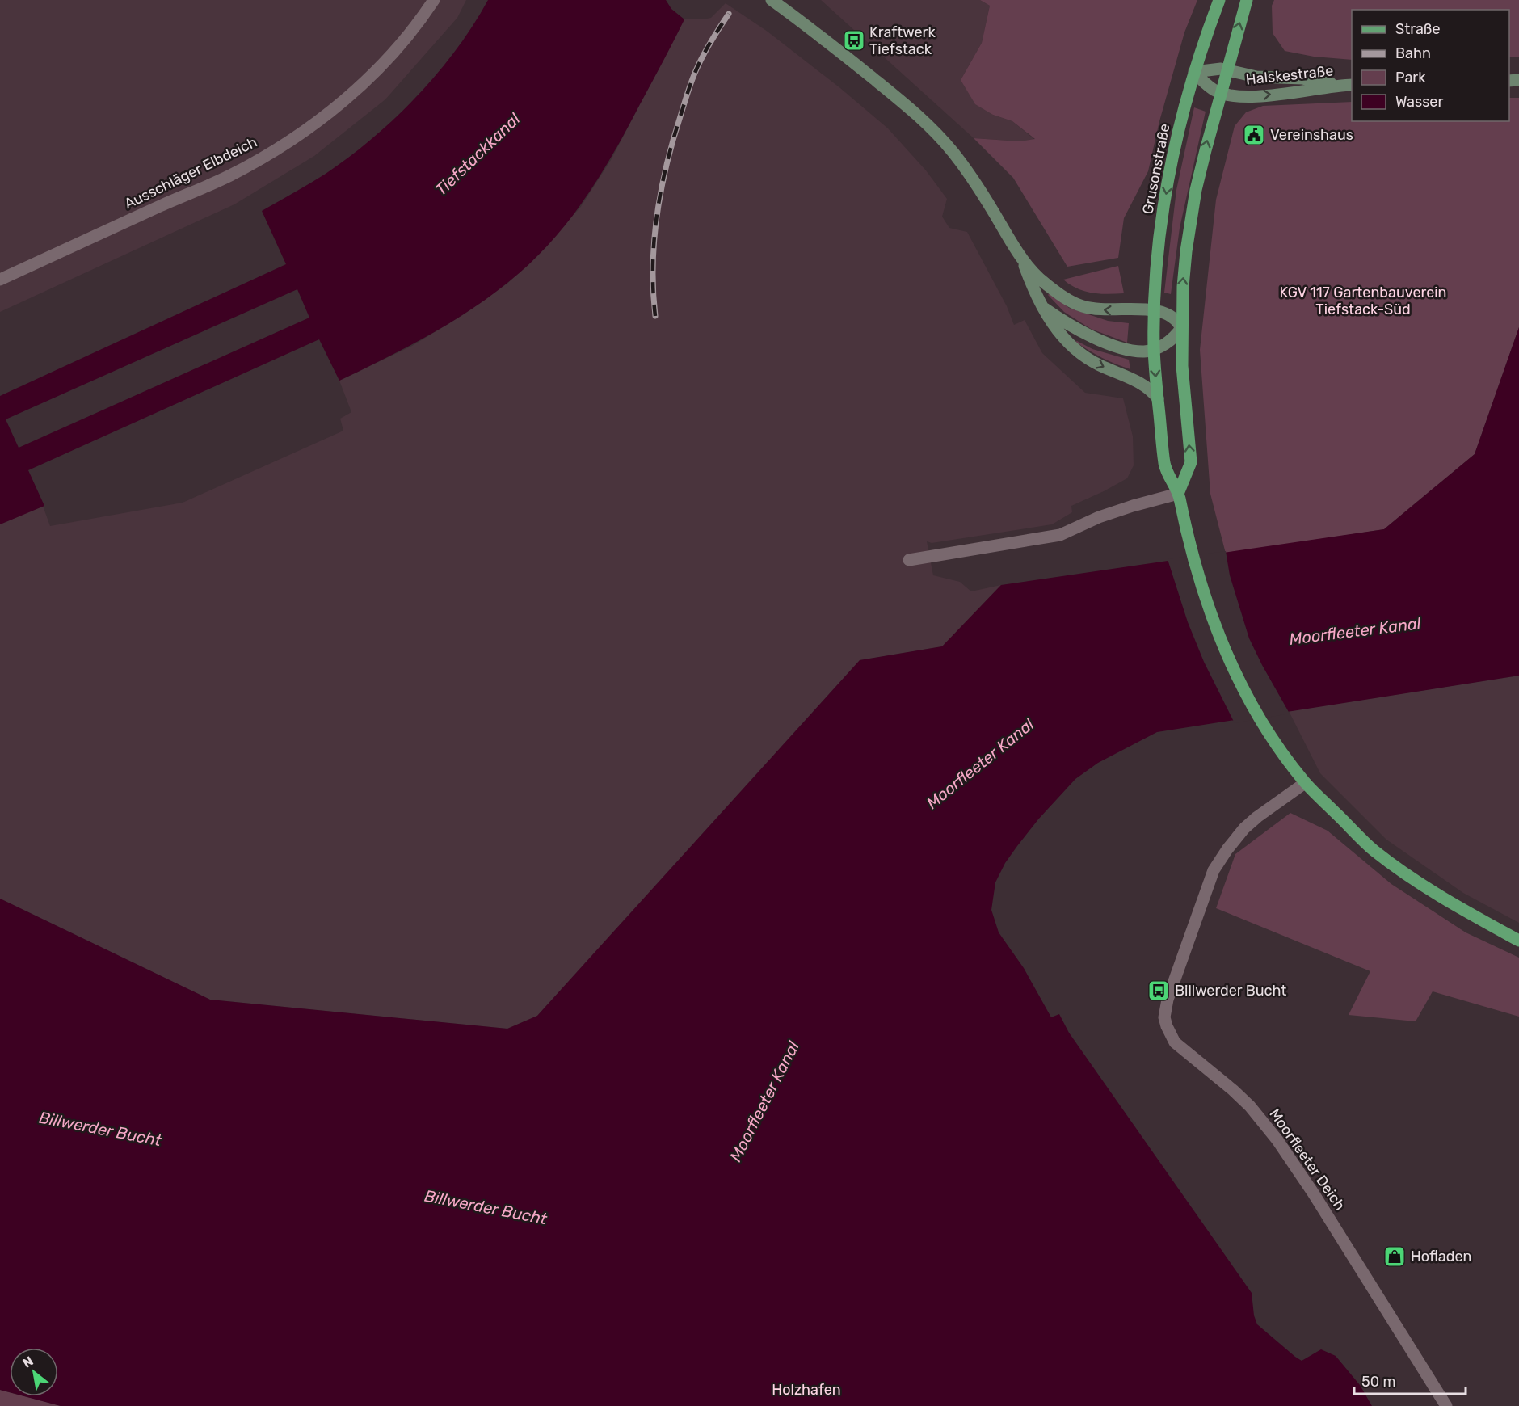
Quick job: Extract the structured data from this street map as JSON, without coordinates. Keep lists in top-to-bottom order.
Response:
{
  "streets": {
    "main road": ["Grusonstraße"],
    "street": ["Halskestraße", "Ausschläger Elbdeich", "Moorfleeter Deich"]
  },
  "crossings": [
    ["Halskestraße", "Grusonstraße"],
    ["Grusonstraße", "Moorfleeter Deich"]
  ],
  "water": ["Tiefstackkanal", "Moorfleeter Kanal", "Billwerder Bucht"],
  "parks": ["KGV 117 Gartenbauverein Tiefstack-Süd", "Holzhafen"],
  "places": {
    "bus stop": ["Kraftwerk Tiefstack", "Billwerder Bucht"],
    "public building": ["Vereinshaus"],
    "shop": ["Hofladen"]
  },
  "legend": [
    "Straße",
    "Bahn",
    "Park",
    "Wasser"
  ],
  "scale_bar": "50 m",
  "north": "top left"
}
